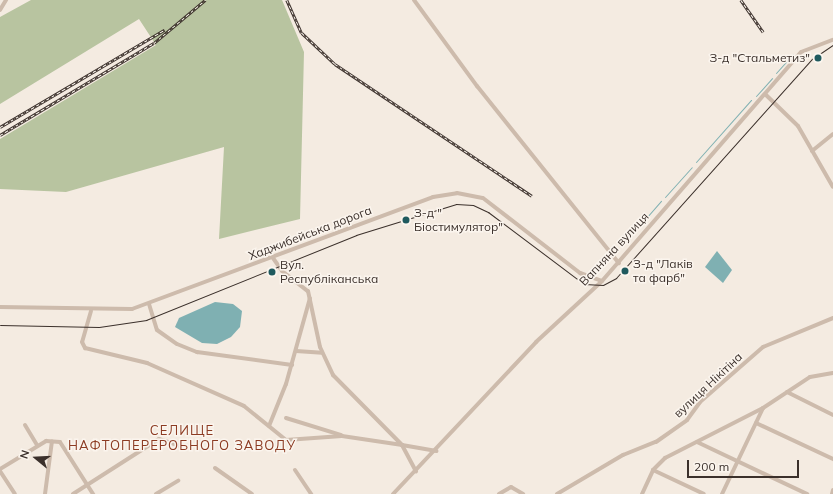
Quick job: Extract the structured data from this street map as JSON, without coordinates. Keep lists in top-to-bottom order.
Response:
{
  "streets": {
    "street": ["Хаджибейська дорога", "Вапняна вулиця", "вулиця Нікітіна"]
  },
  "crossings": [
    ["Хаджибейська дорога", "Вапняна вулиця"]
  ],
  "districts": ["СЕЛИЩЕ НАФТОПЕРЕРОБНОГО ЗАВОДУ"],
  "places": [
    "З-д \"Стальметиз\"",
    "З-д \" Біостимулятор\"",
    "З-д \"Лаків та фарб\"",
    "Вул. Республіканська"
  ],
  "scale_bar": "200 m",
  "north": "left"
}
